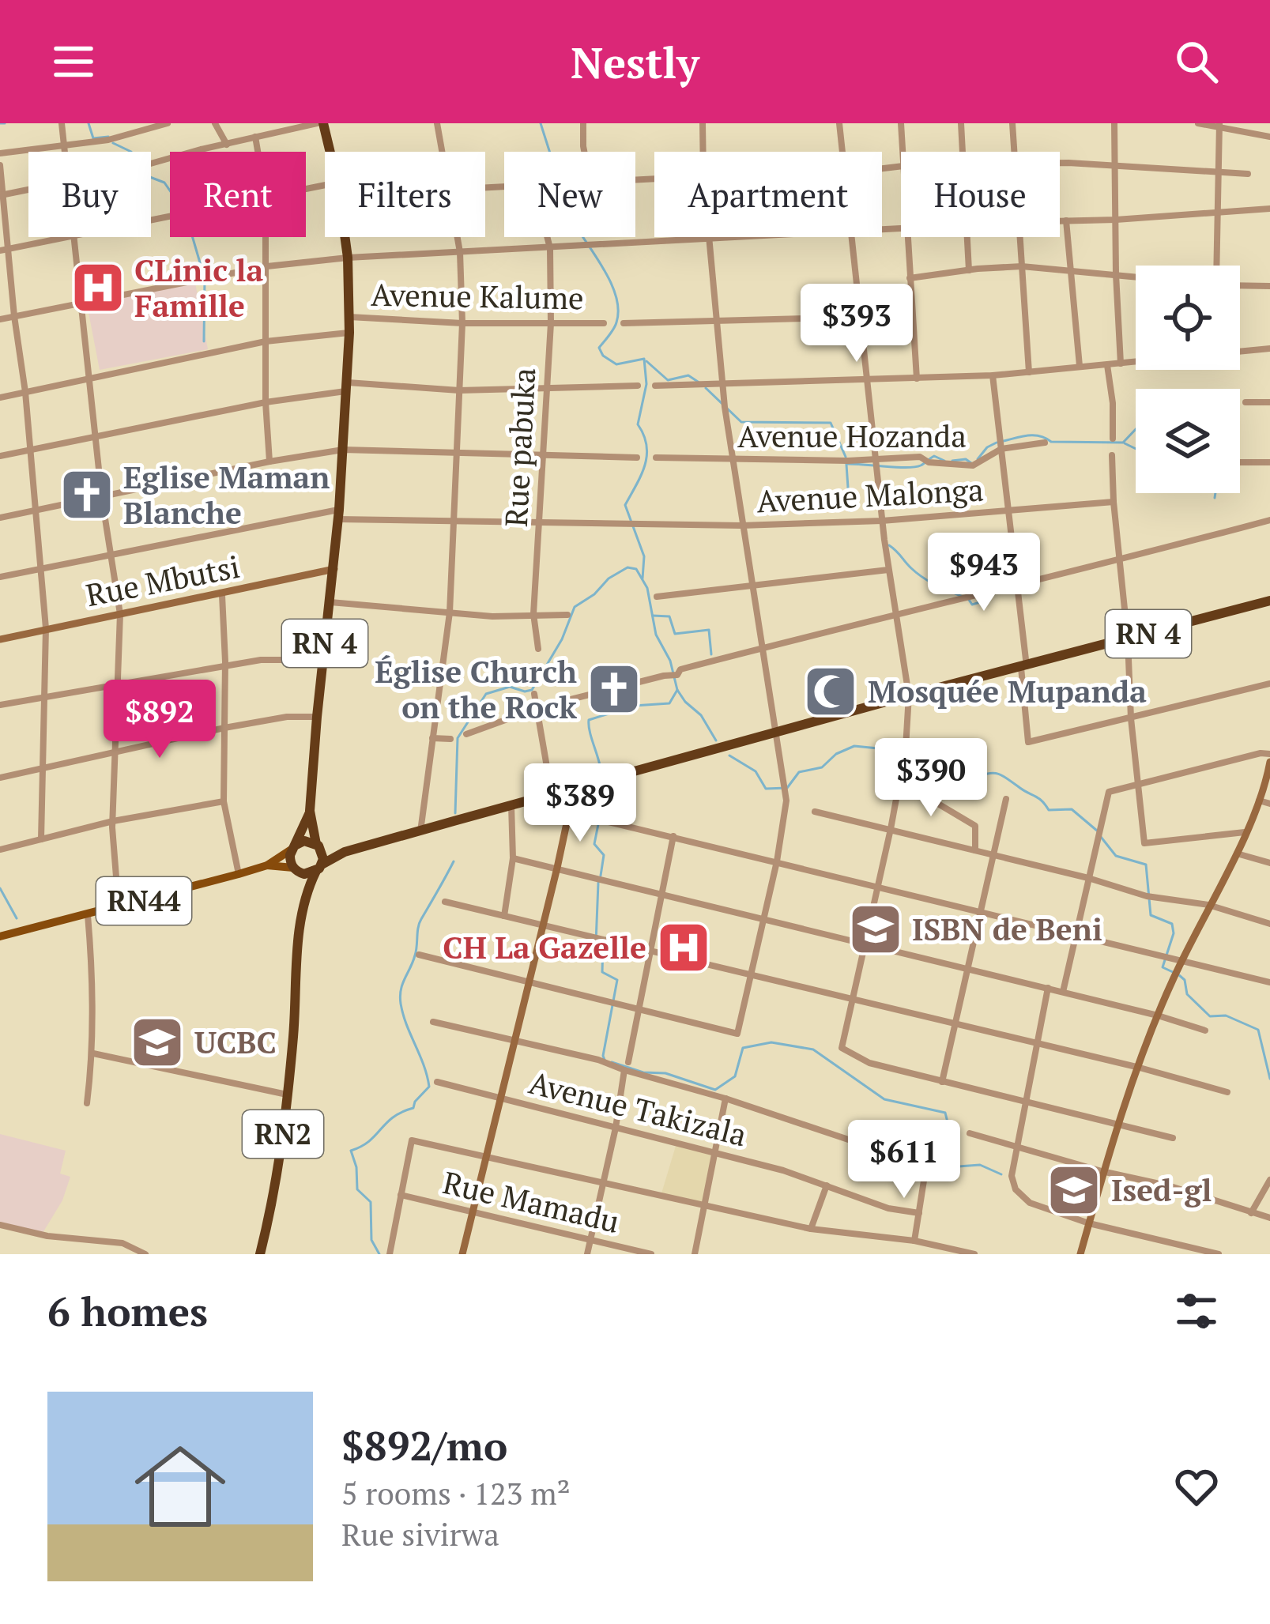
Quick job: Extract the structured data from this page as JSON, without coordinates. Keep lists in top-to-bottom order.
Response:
{
  "streets": {
    "highway": ["RN 4", "RN2"],
    "main road": ["RN44"],
    "street": [
      "Avenue Kalume",
      "Avenue Hozanda",
      "Rue pabuka",
      "Avenue Malonga",
      "Rue Mbutsi",
      "Avenue Takizala",
      "Rue Mamadu"
    ]
  },
  "crossings": [
    ["Avenue Kalume", "Rue pabuka"],
    ["Avenue Kalume", "RN 4"],
    ["Rue pabuka", "Avenue Malonga"],
    ["Avenue Malonga", "RN 4"],
    ["Rue Mbutsi", "RN 4"],
    ["RN 4", "RN44"],
    ["RN 4", "RN2"],
    ["RN44", "RN2"]
  ],
  "places": {
    "hospital": ["CLinic la Famille", "CH La Gazelle"],
    "church": ["Eglise Maman Blanche", "Église Church on the Rock"],
    "mosque": ["Mosquée Mupanda"],
    "school or university": ["ISBN de Beni", "UCBC", "Ised-gl"]
  },
  "page": {
    "header": "Nestly",
    "chip": [
      "Buy",
      "Rent",
      "Filters",
      "New",
      "Apartment",
      "House"
    ],
    "price": [
      "$393",
      "$943",
      "$892",
      "$390",
      "$389",
      "$611"
    ],
    "heading": "6 homes",
    "list": [
      {
        "name": "$892/mo",
        "note": "5 rooms · 123 m² · Rue sivirwa"
      }
    ]
  }
}
